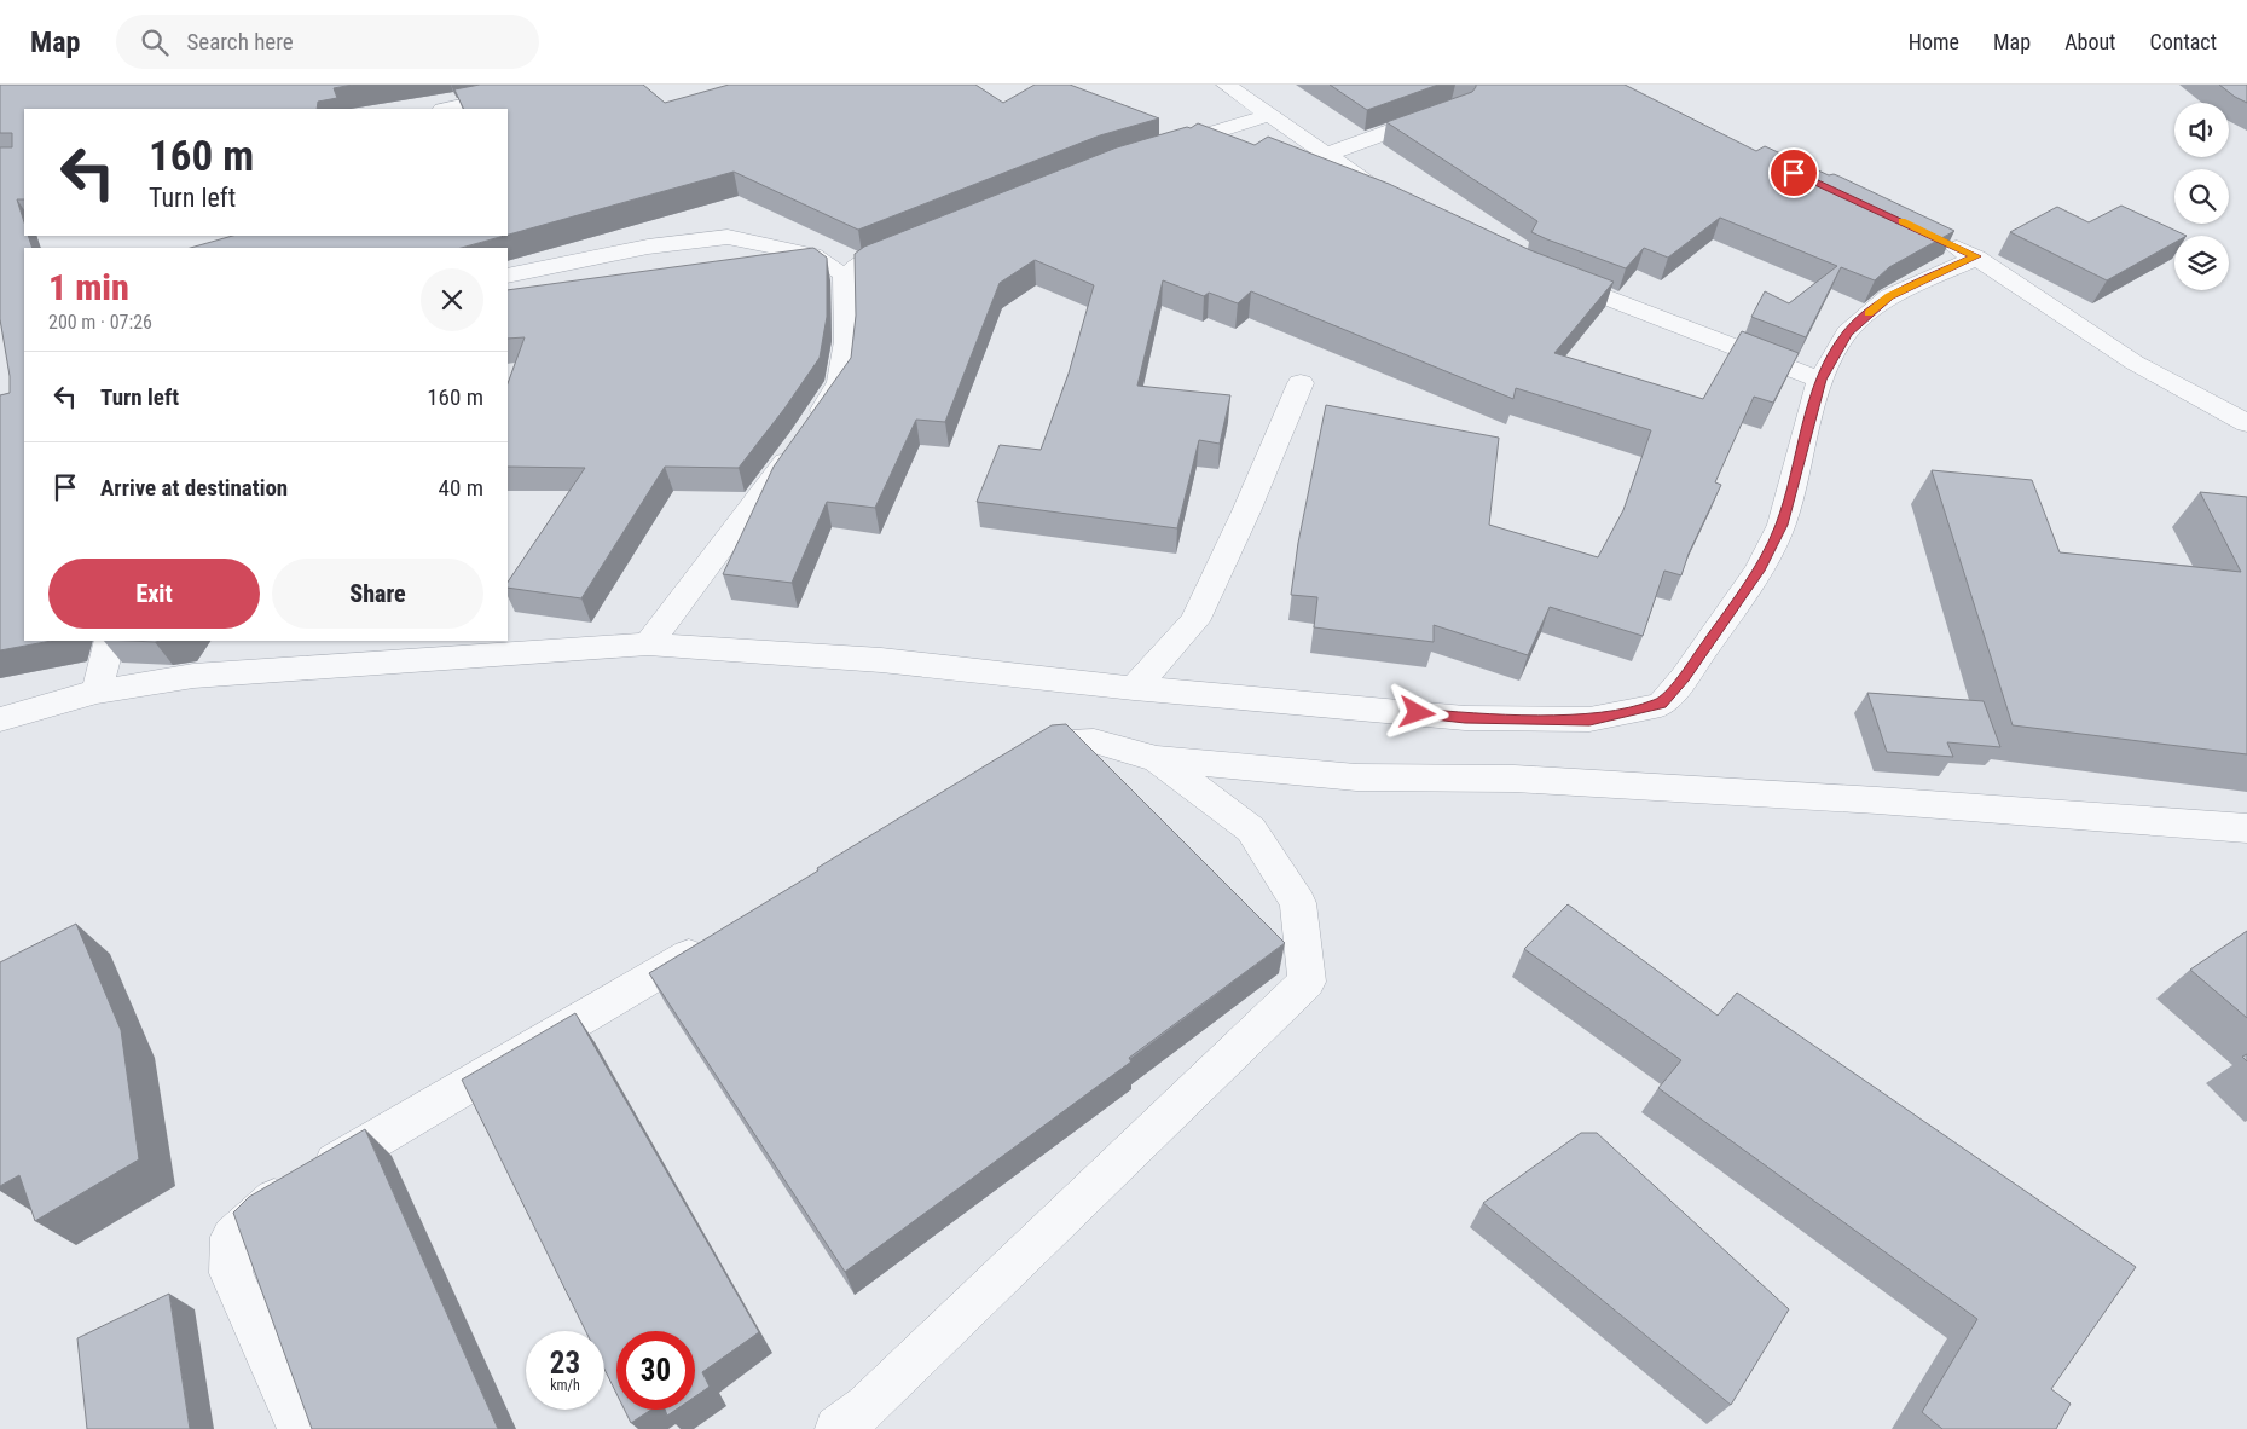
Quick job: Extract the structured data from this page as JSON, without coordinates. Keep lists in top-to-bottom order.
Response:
{
  "page": {
    "header": "Map",
    "search": "Search here",
    "nav": [
      "Home",
      "Map",
      "About",
      "Contact"
    ],
    "turn": ["160 m", "Turn left"],
    "heading": ["1 min", "200 m · 07:26"],
    "list": [
      {
        "name": "Turn left",
        "value": "160 m"
      },
      {
        "name": "Arrive at destination",
        "value": "40 m"
      }
    ],
    "buttons": ["Exit", "Share"],
    "speed": "23 km/h",
    "limit": "30"
  }
}
